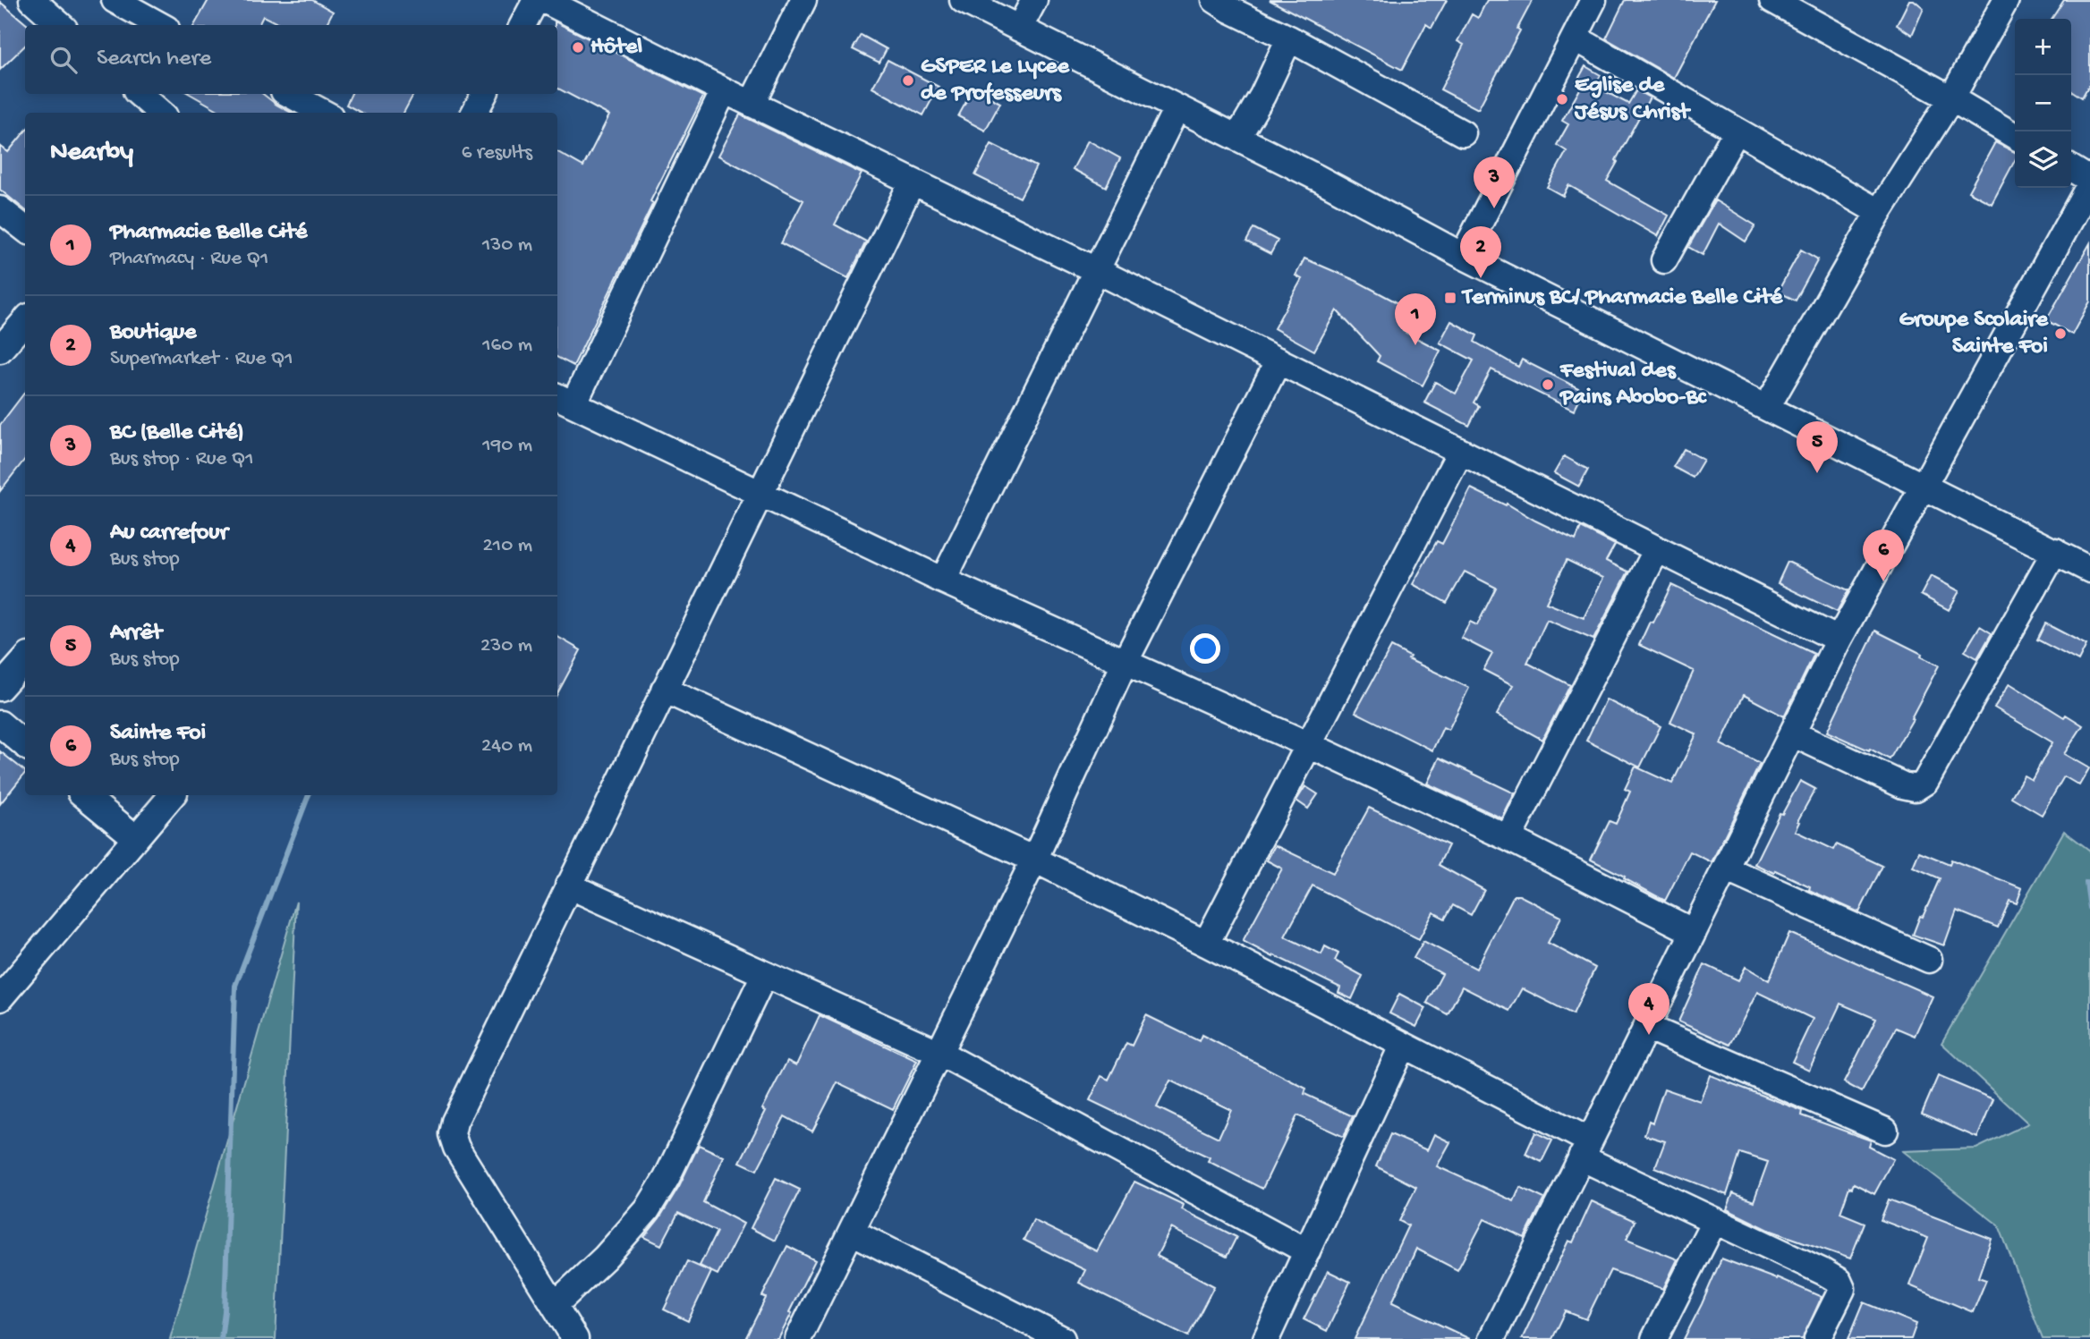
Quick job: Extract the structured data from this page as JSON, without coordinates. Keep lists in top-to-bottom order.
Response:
{
  "places": {
    "other": [
      "Hôtel",
      "GSPER Le Lycee de Professeurs",
      "Eglise de Jésus Christ",
      "Groupe Scolaire Sainte Foi",
      "Festival des Pains Abobo-Bc"
    ],
    "transit": ["Terminus BC/ Pharmacie Belle Cité"]
  },
  "page": {
    "map_buttons": ["+", "−"],
    "search": "Search here",
    "heading": ["Nearby", "6 results"],
    "pins": [
      "3",
      "2",
      "1",
      "5",
      "6",
      "4"
    ],
    "list": [
      {
        "mark": "1",
        "name": "Pharmacie Belle Cité",
        "note": "Pharmacy · Rue Q1",
        "value": "130 m"
      },
      {
        "mark": "2",
        "name": "Boutique",
        "note": "Supermarket · Rue Q1",
        "value": "160 m"
      },
      {
        "mark": "3",
        "name": "BC (Belle Cité)",
        "note": "Bus stop · Rue Q1",
        "value": "190 m"
      },
      {
        "mark": "4",
        "name": "Au carrefour",
        "note": "Bus stop",
        "value": "210 m"
      },
      {
        "mark": "5",
        "name": "Arrêt",
        "note": "Bus stop",
        "value": "230 m"
      },
      {
        "mark": "6",
        "name": "Sainte Foi",
        "note": "Bus stop",
        "value": "240 m"
      }
    ]
  }
}
